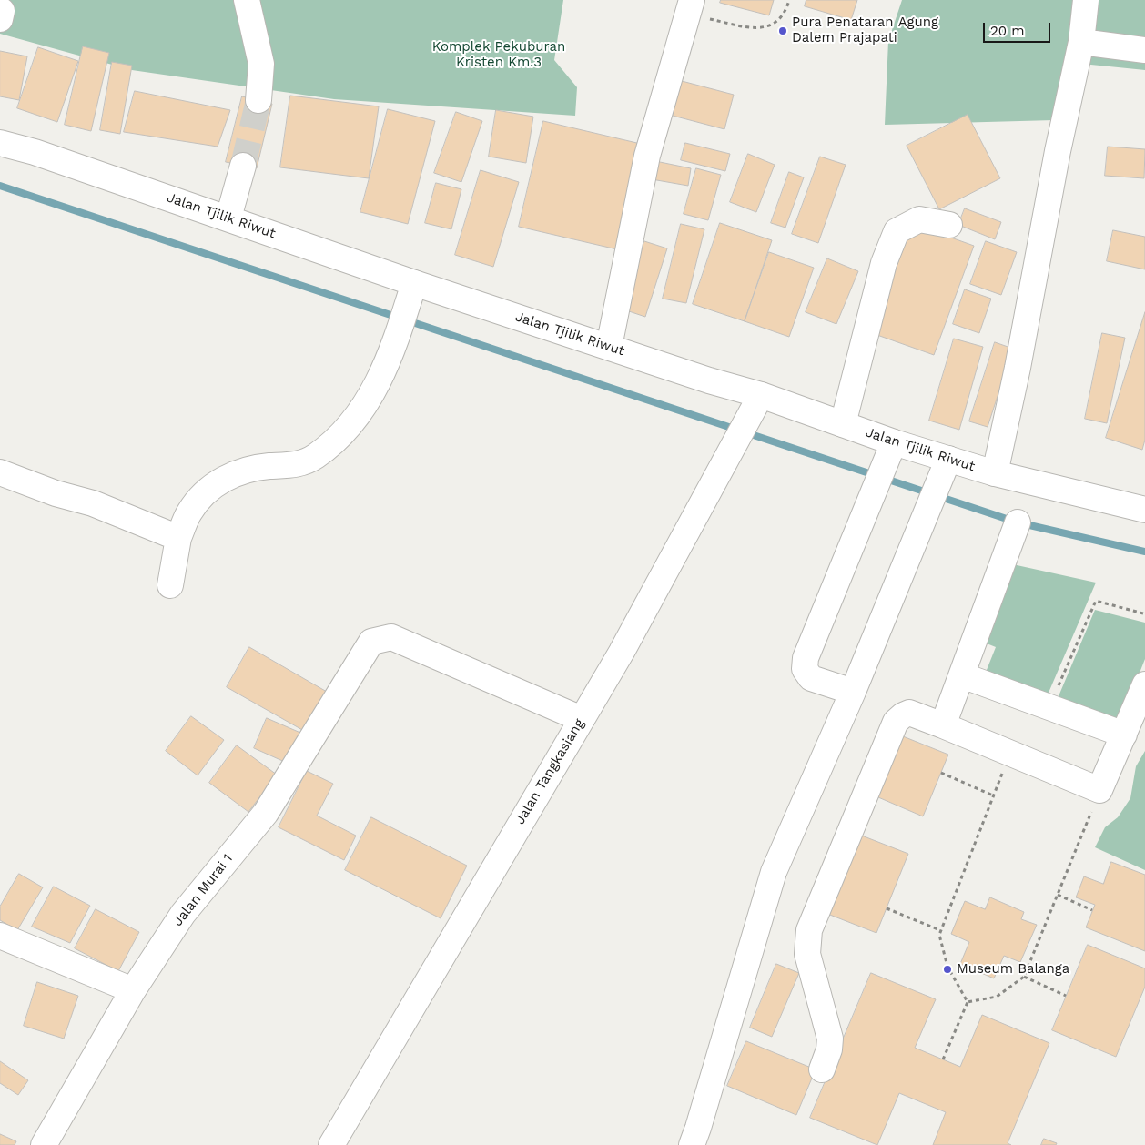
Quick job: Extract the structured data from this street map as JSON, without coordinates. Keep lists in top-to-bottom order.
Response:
{
  "streets": {
    "main road": ["Jalan Tjilik Riwut", "Jalan Tangkasiang", "Jalan Murai 1"]
  },
  "crossings": [
    ["Jalan Tjilik Riwut", "Jalan Tangkasiang"],
    ["Jalan Tangkasiang", "Jalan Murai 1"]
  ],
  "parks": ["Komplek Pekuburan Kristen Km.3"],
  "places": ["Pura Penataran Agung Dalem Prajapati", "Museum Balanga"],
  "scale_bar": "20 m"
}
